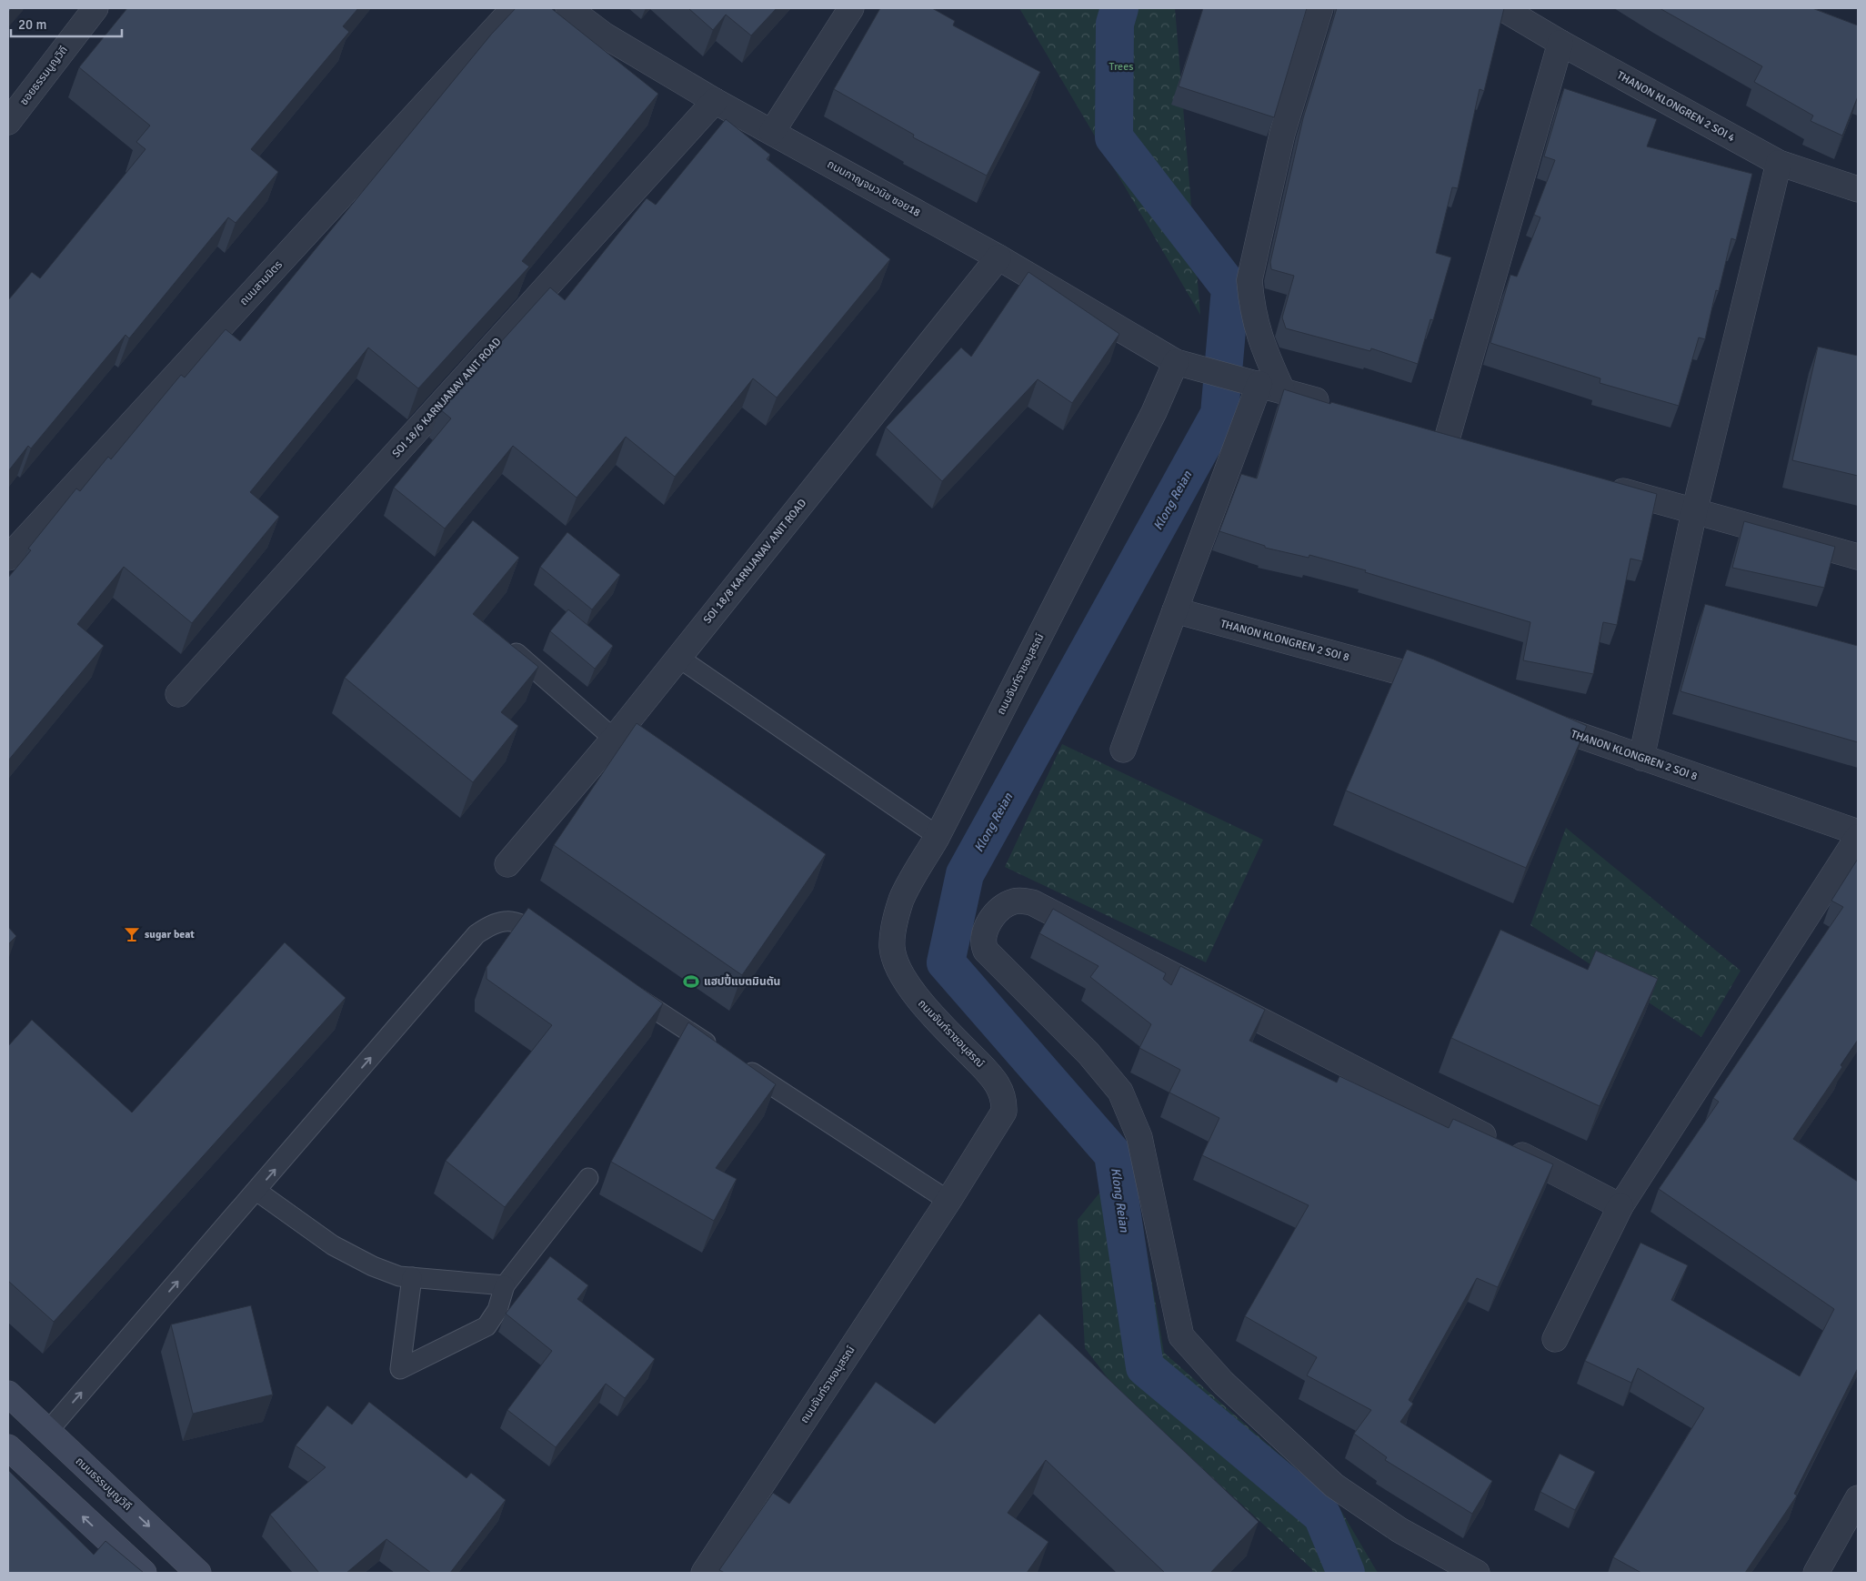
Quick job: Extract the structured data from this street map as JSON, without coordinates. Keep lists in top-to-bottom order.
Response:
{
  "streets": {
    "street": [
      "ซอยธรรมนูญวิถี",
      "THANON KLONGREN 2 SOI 4",
      "ถนนกาญจนวนิช ซอย18",
      "ถนนสามมิตร",
      "SOI 18/6 KARNJANAV ANIT ROAD",
      "SOI 18/8 KARNJANAV ANIT ROAD",
      "THANON KLONGREN 2 SOI 8",
      "ถนนจันท์ราชอนุสรณ์",
      "ถนนธรรมนูญวิถี"
    ]
  },
  "crossings": [
    ["ถนนกาญจนวนิช ซอย18", "SOI 18/6 KARNJANAV ANIT ROAD"],
    ["ถนนกาญจนวนิช ซอย18", "SOI 18/8 KARNJANAV ANIT ROAD"],
    ["ถนนกาญจนวนิช ซอย18", "ถนนจันท์ราชอนุสรณ์"]
  ],
  "water": ["Klong Reian"],
  "parks": ["Trees"],
  "places": {
    "bar": ["sugar beat"],
    "sports": ["แฮปปี้แบตมินตัน"]
  },
  "scale_bar": "20 m"
}
